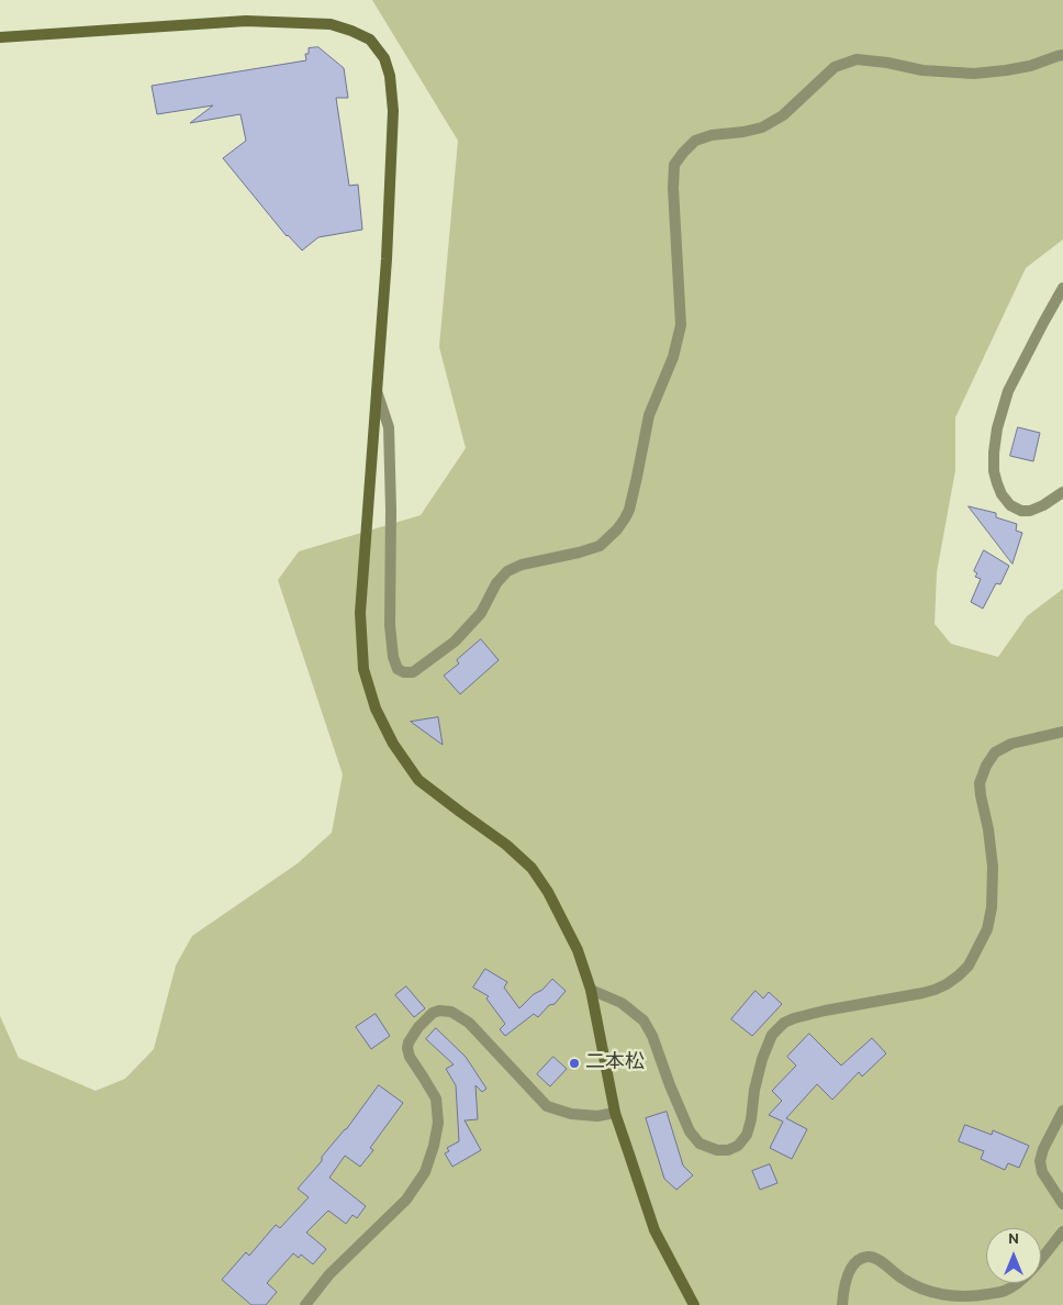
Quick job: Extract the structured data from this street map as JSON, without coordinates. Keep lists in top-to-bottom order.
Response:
{
  "places": ["二本松"],
  "north": "top"
}
